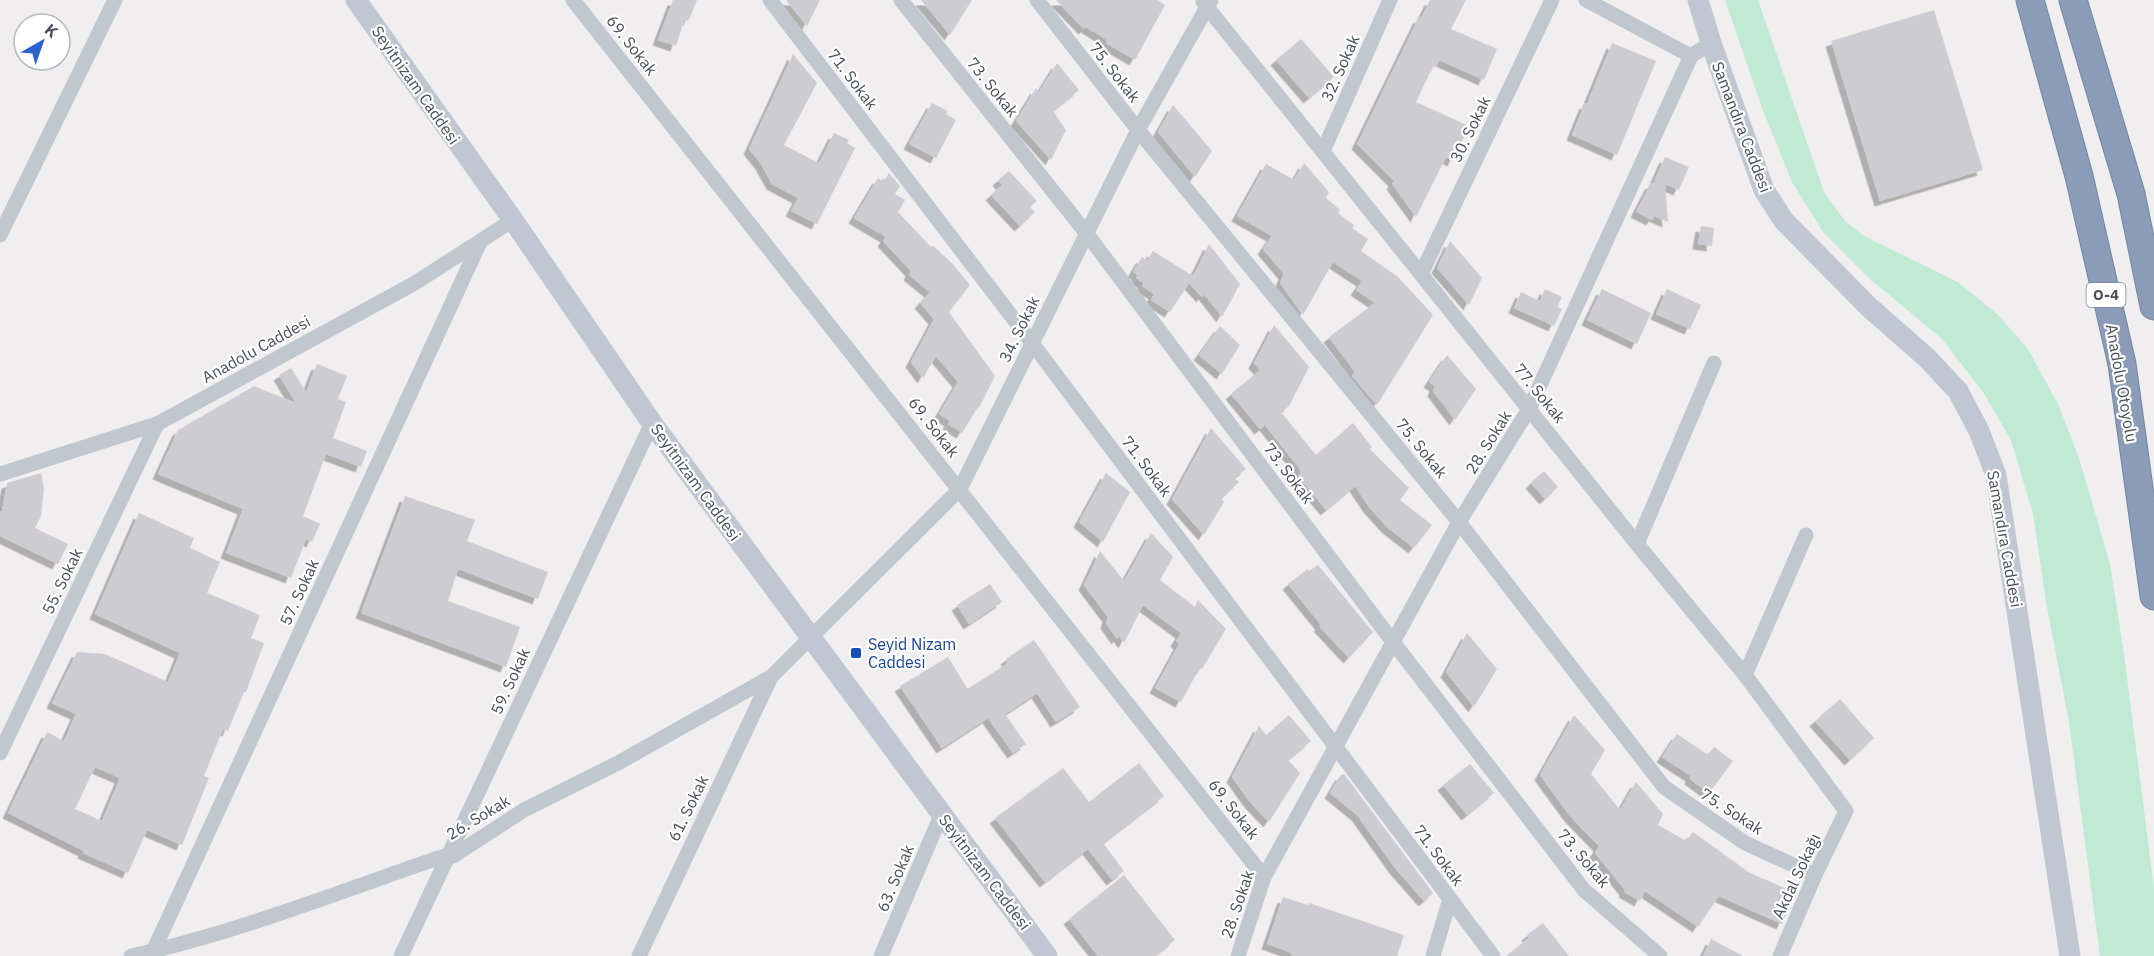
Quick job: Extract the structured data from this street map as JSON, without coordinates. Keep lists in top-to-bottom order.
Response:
{
  "streets": {
    "highway": ["O-4", "Anadolu Otoyolu"],
    "street": [
      "69. Sokak",
      "32. Sokak",
      "75. Sokak",
      "71. Sokak",
      "Seyitnizam Caddesi",
      "73. Sokak",
      "Samandıra Caddesi",
      "30. Sokak",
      "34. Sokak",
      "Anadolu Caddesi",
      "77. Sokak",
      "28. Sokak",
      "55. Sokak",
      "57. Sokak",
      "59. Sokak",
      "61. Sokak",
      "26. Sokak",
      "Akdal Sokağı",
      "63. Sokak"
    ]
  },
  "crossings": [
    ["69. Sokak", "34. Sokak"],
    ["69. Sokak", "28. Sokak"],
    ["32. Sokak", "77. Sokak"],
    ["75. Sokak", "34. Sokak"],
    ["75. Sokak", "28. Sokak"],
    ["75. Sokak", "Akdal Sokağı"],
    ["71. Sokak", "34. Sokak"],
    ["71. Sokak", "28. Sokak"],
    ["Seyitnizam Caddesi", "34. Sokak"],
    ["Seyitnizam Caddesi", "Anadolu Caddesi"],
    ["Seyitnizam Caddesi", "59. Sokak"],
    ["Seyitnizam Caddesi", "26. Sokak"],
    ["Seyitnizam Caddesi", "63. Sokak"],
    ["73. Sokak", "34. Sokak"],
    ["73. Sokak", "28. Sokak"],
    ["30. Sokak", "77. Sokak"],
    ["34. Sokak", "77. Sokak"],
    ["34. Sokak", "26. Sokak"],
    ["Anadolu Caddesi", "55. Sokak"],
    ["Anadolu Caddesi", "57. Sokak"],
    ["77. Sokak", "28. Sokak"],
    ["77. Sokak", "Akdal Sokağı"],
    ["57. Sokak", "26. Sokak"],
    ["59. Sokak", "26. Sokak"],
    ["61. Sokak", "26. Sokak"]
  ],
  "places": {
    "transit": ["Seyid Nizam Caddesi"]
  },
  "north": "top right"
}
